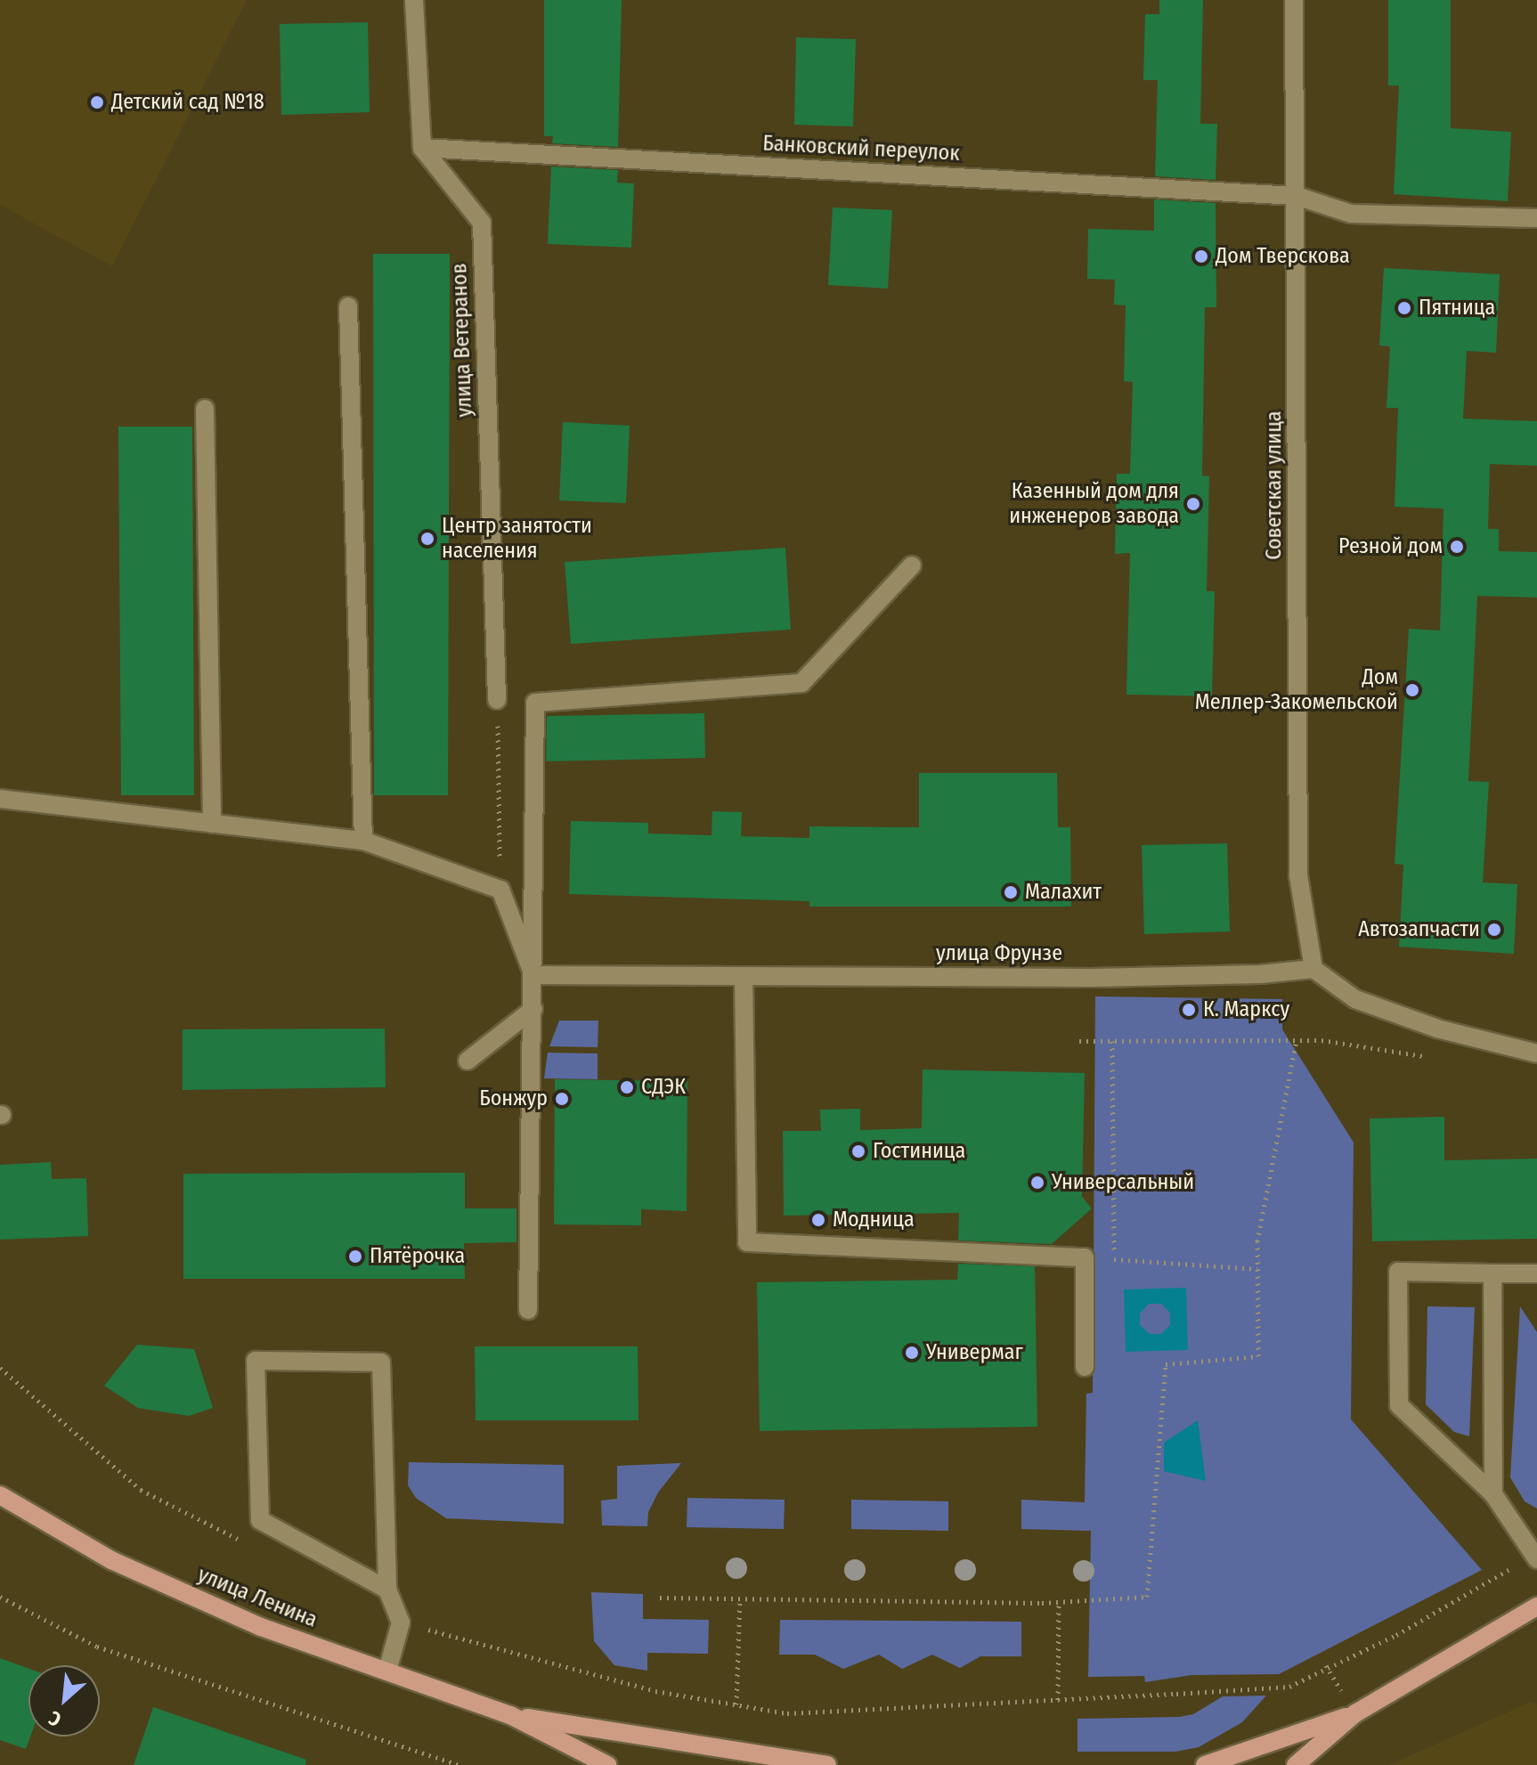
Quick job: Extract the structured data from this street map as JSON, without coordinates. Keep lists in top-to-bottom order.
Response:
{
  "streets": {
    "main road": ["улица Ленина"],
    "street": [
      "Банковский переулок",
      "улица Ветеранов",
      "Советская улица",
      "улица Фрунзе"
    ]
  },
  "crossings": [
    ["Банковский переулок", "улица Ветеранов"],
    ["Банковский переулок", "Советская улица"],
    ["Советская улица", "улица Фрунзе"]
  ],
  "places": [
    "Детский сад №18",
    "Дом Тверскова",
    "Пятница",
    "Казенный дом для инженеров завода",
    "Центр занятости населения",
    "Резной дом",
    "Дом Меллер-Закомельской",
    "Малахит",
    "Автозапчасти",
    "К. Марксу",
    "СДЭК",
    "Бонжур",
    "Гостиница",
    "Универсальный",
    "Модница",
    "Пятёрочка",
    "Универмаг"
  ],
  "north": "bottom left"
}
